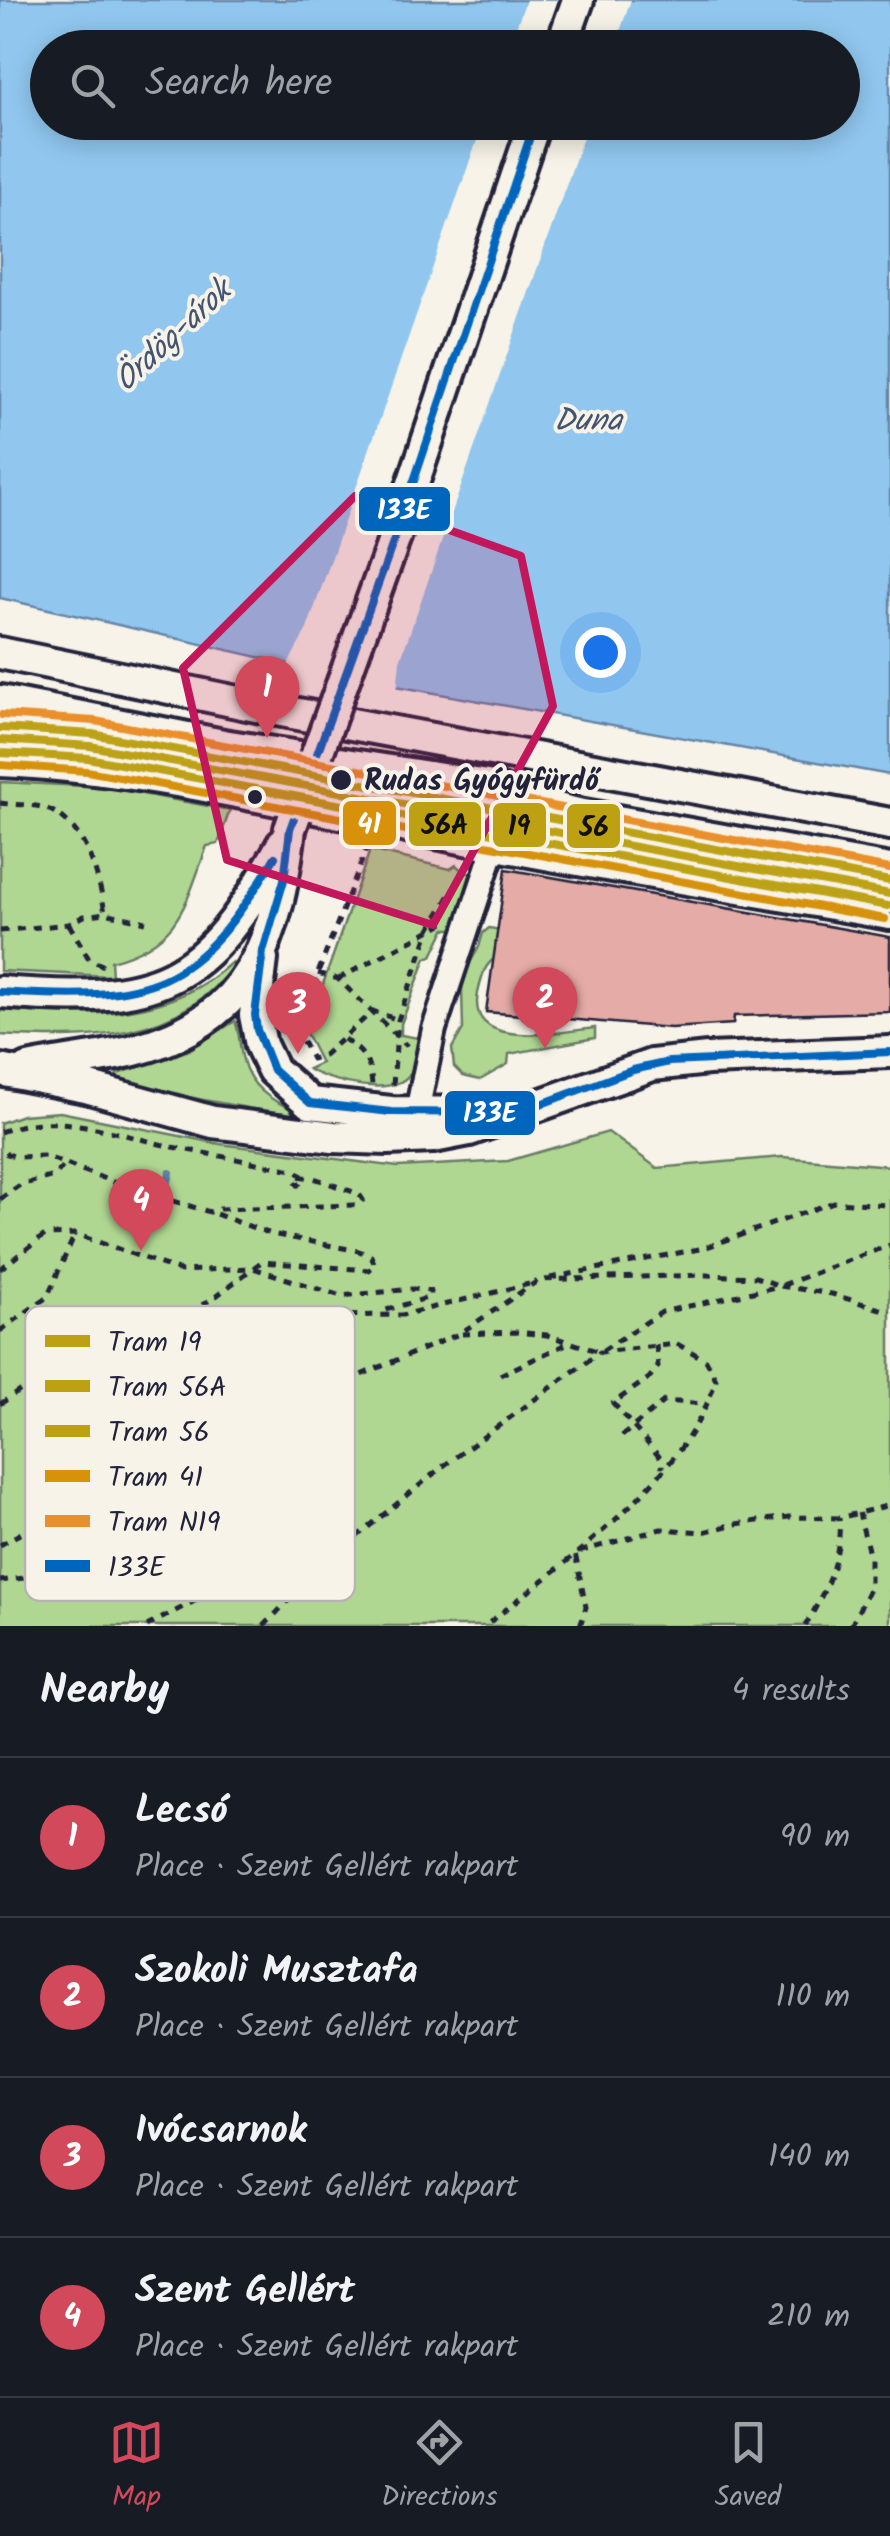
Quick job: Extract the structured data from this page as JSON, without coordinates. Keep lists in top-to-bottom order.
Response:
{
  "water": ["Ördög-árok", "Duna"],
  "places": ["Rudas Gyógyfürdő"],
  "lines": [
    "transit line 133E",
    "tram line N19",
    "tram line 56",
    "tram line 19",
    "tram line 56A",
    "tram line 41"
  ],
  "legend": [
    "Tram 19",
    "Tram 56A",
    "Tram 56",
    "Tram 41",
    "Tram N19",
    "133E"
  ],
  "page": {
    "search": "Search here",
    "pins": [
      "1",
      "2",
      "3",
      "4"
    ],
    "heading": ["Nearby", "4 results"],
    "list": [
      {
        "mark": "1",
        "name": "Lecsó",
        "note": "Place · Szent Gellért rakpart",
        "value": "90 m"
      },
      {
        "mark": "2",
        "name": "Szokoli Musztafa",
        "note": "Place · Szent Gellért rakpart",
        "value": "110 m"
      },
      {
        "mark": "3",
        "name": "Ivócsarnok",
        "note": "Place · Szent Gellért rakpart",
        "value": "140 m"
      },
      {
        "mark": "4",
        "name": "Szent Gellért",
        "note": "Place · Szent Gellért rakpart",
        "value": "210 m"
      }
    ],
    "nav": ["Map", "Directions", "Saved"]
  }
}
